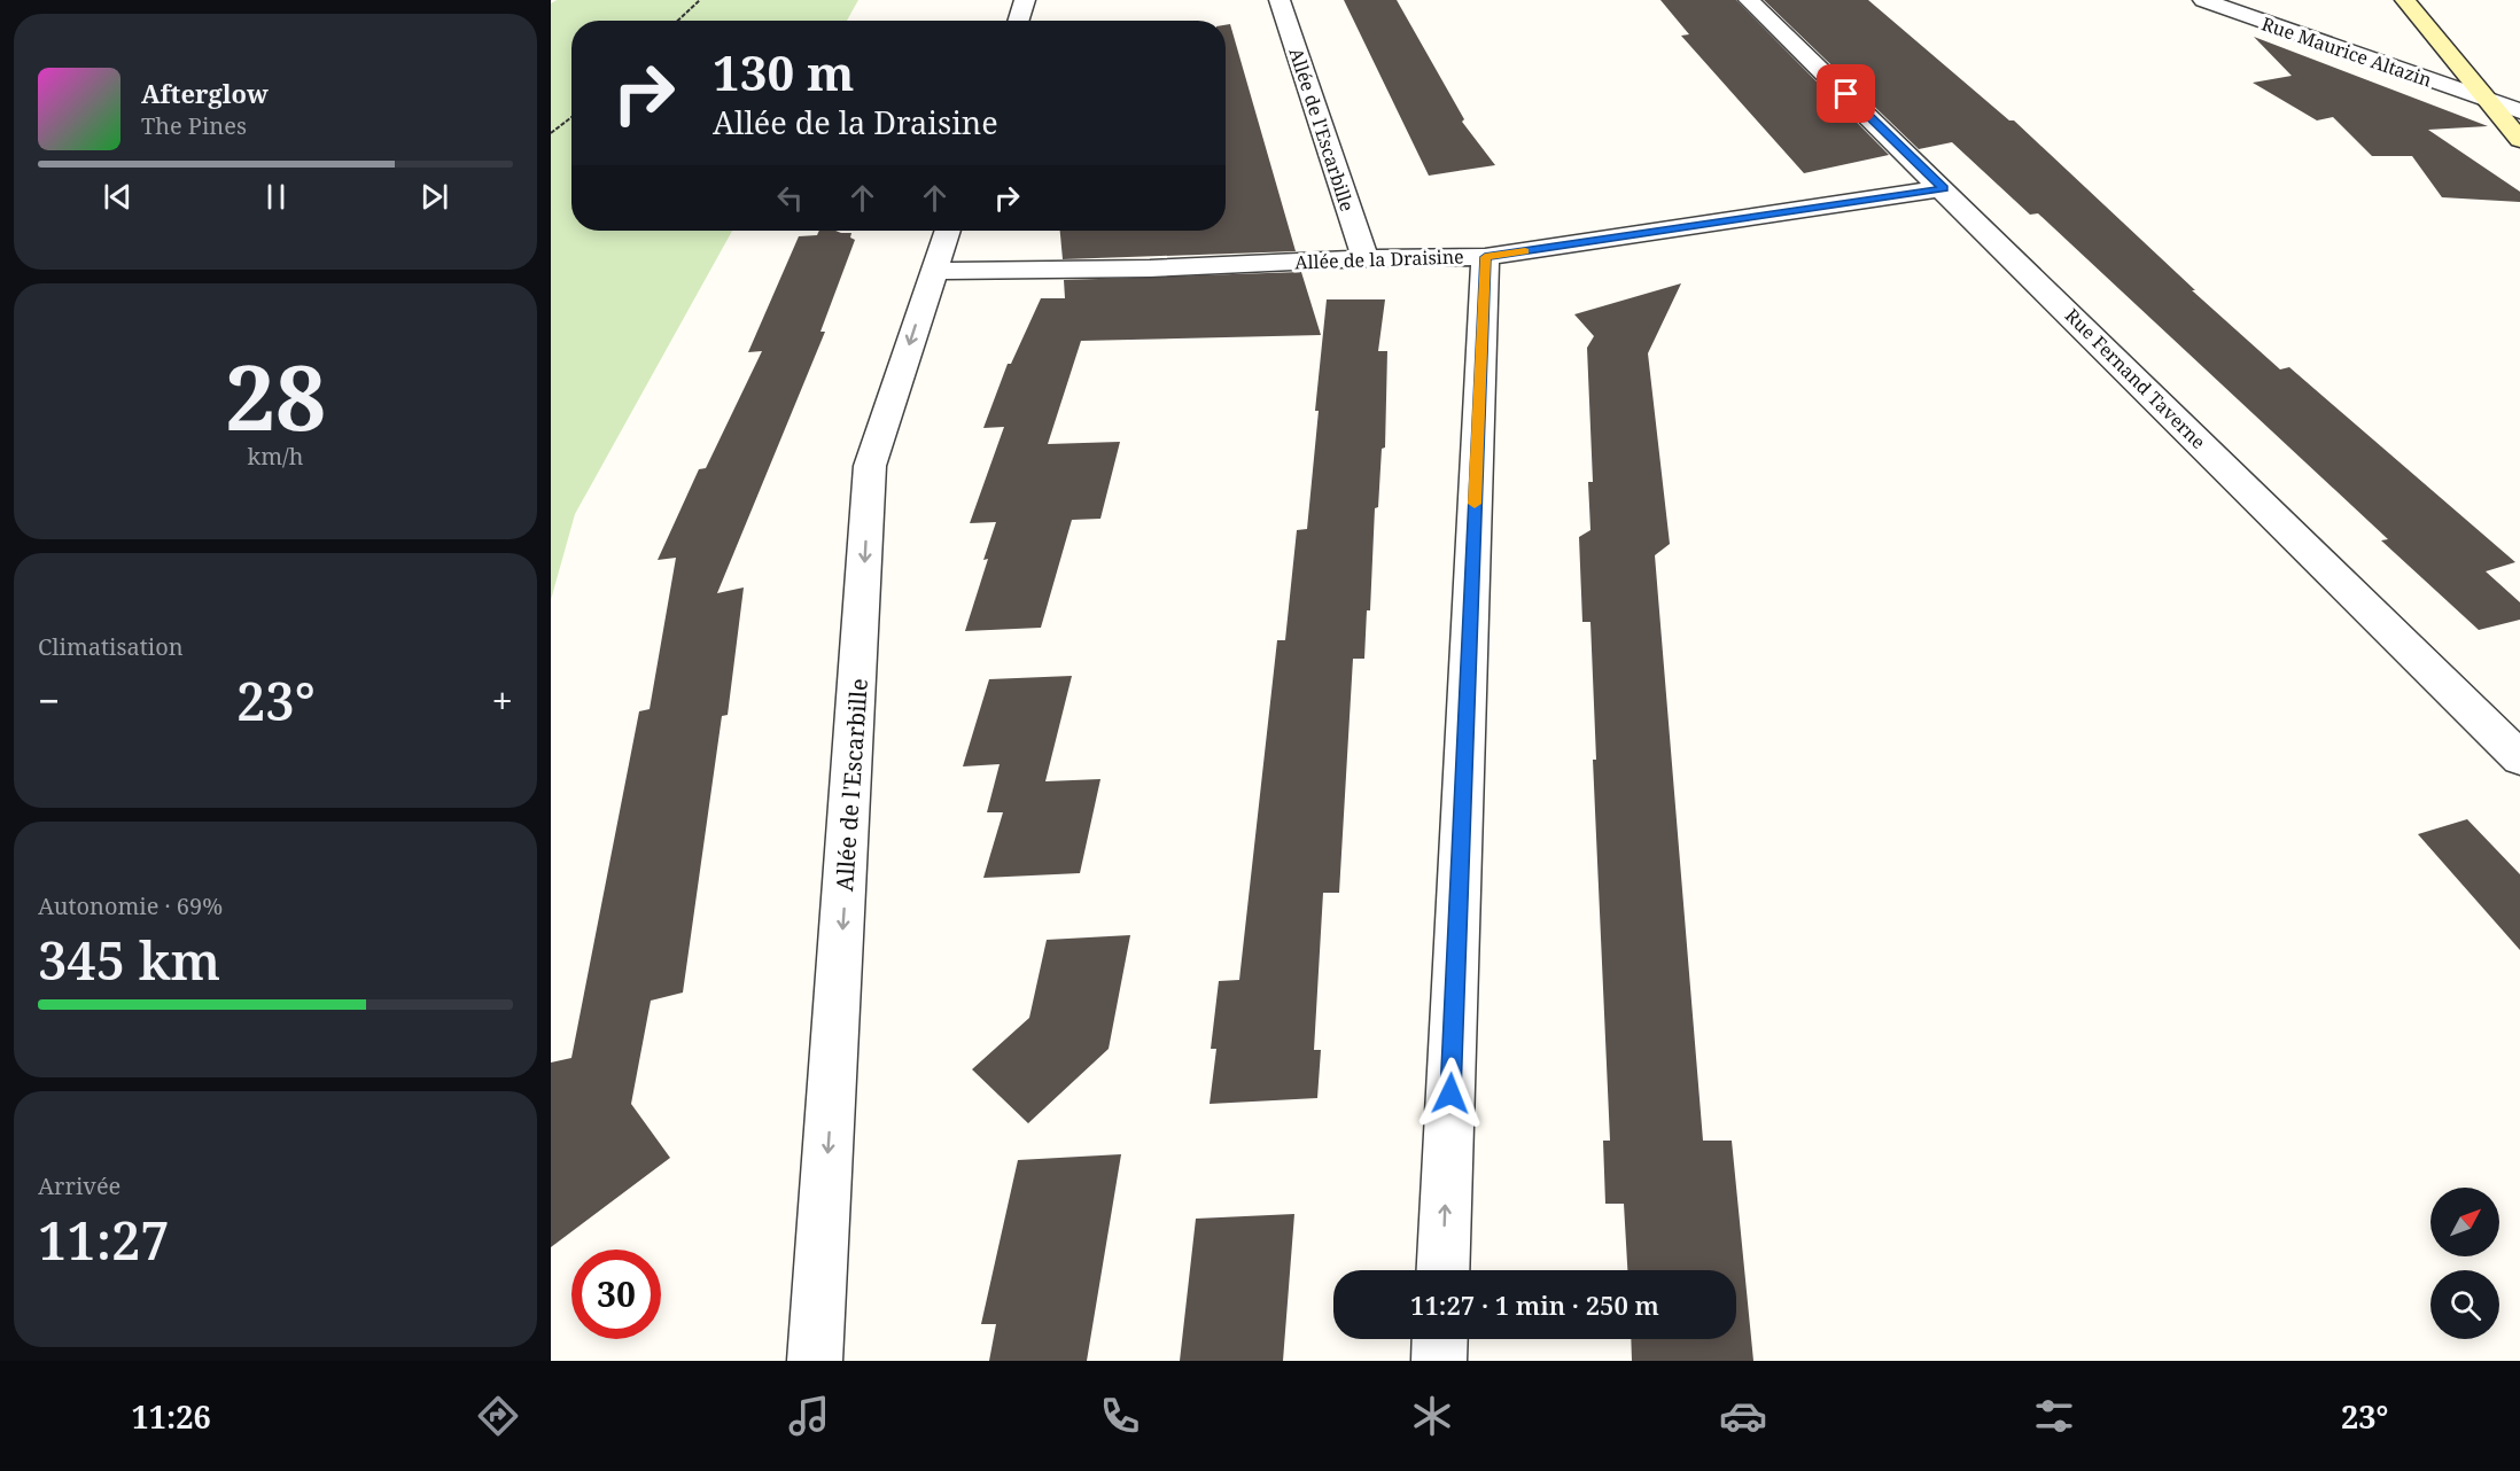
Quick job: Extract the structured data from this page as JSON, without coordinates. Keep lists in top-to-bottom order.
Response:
{
  "streets": {
    "street": [
      "Rue Maurice Altazin",
      "Allée de l'Escarbille",
      "Allée de la Draisine",
      "Rue Fernand Taverne"
    ]
  },
  "crossings": [
    ["Allée de l'Escarbille", "Allée de la Draisine"],
    ["Allée de la Draisine", "Rue Fernand Taverne"]
  ],
  "one_way": ["Allée de l'Escarbille"],
  "north": "top right",
  "page": {
    "turn": ["130 m", "Allée de la Draisine"],
    "song": ["Afterglow", "The Pines"],
    "tile": [
      ["28", "km/h"],
      "Climatisation",
      ["Autonomie · 69%", "345 km"],
      ["Arrivée", "11:27"]
    ],
    "heat": ["−", "23°", "+"],
    "limit": "30",
    "trip": "11:27 · 1 min · 250 m",
    "tabs": ["11:26", "23°"]
  }
}
